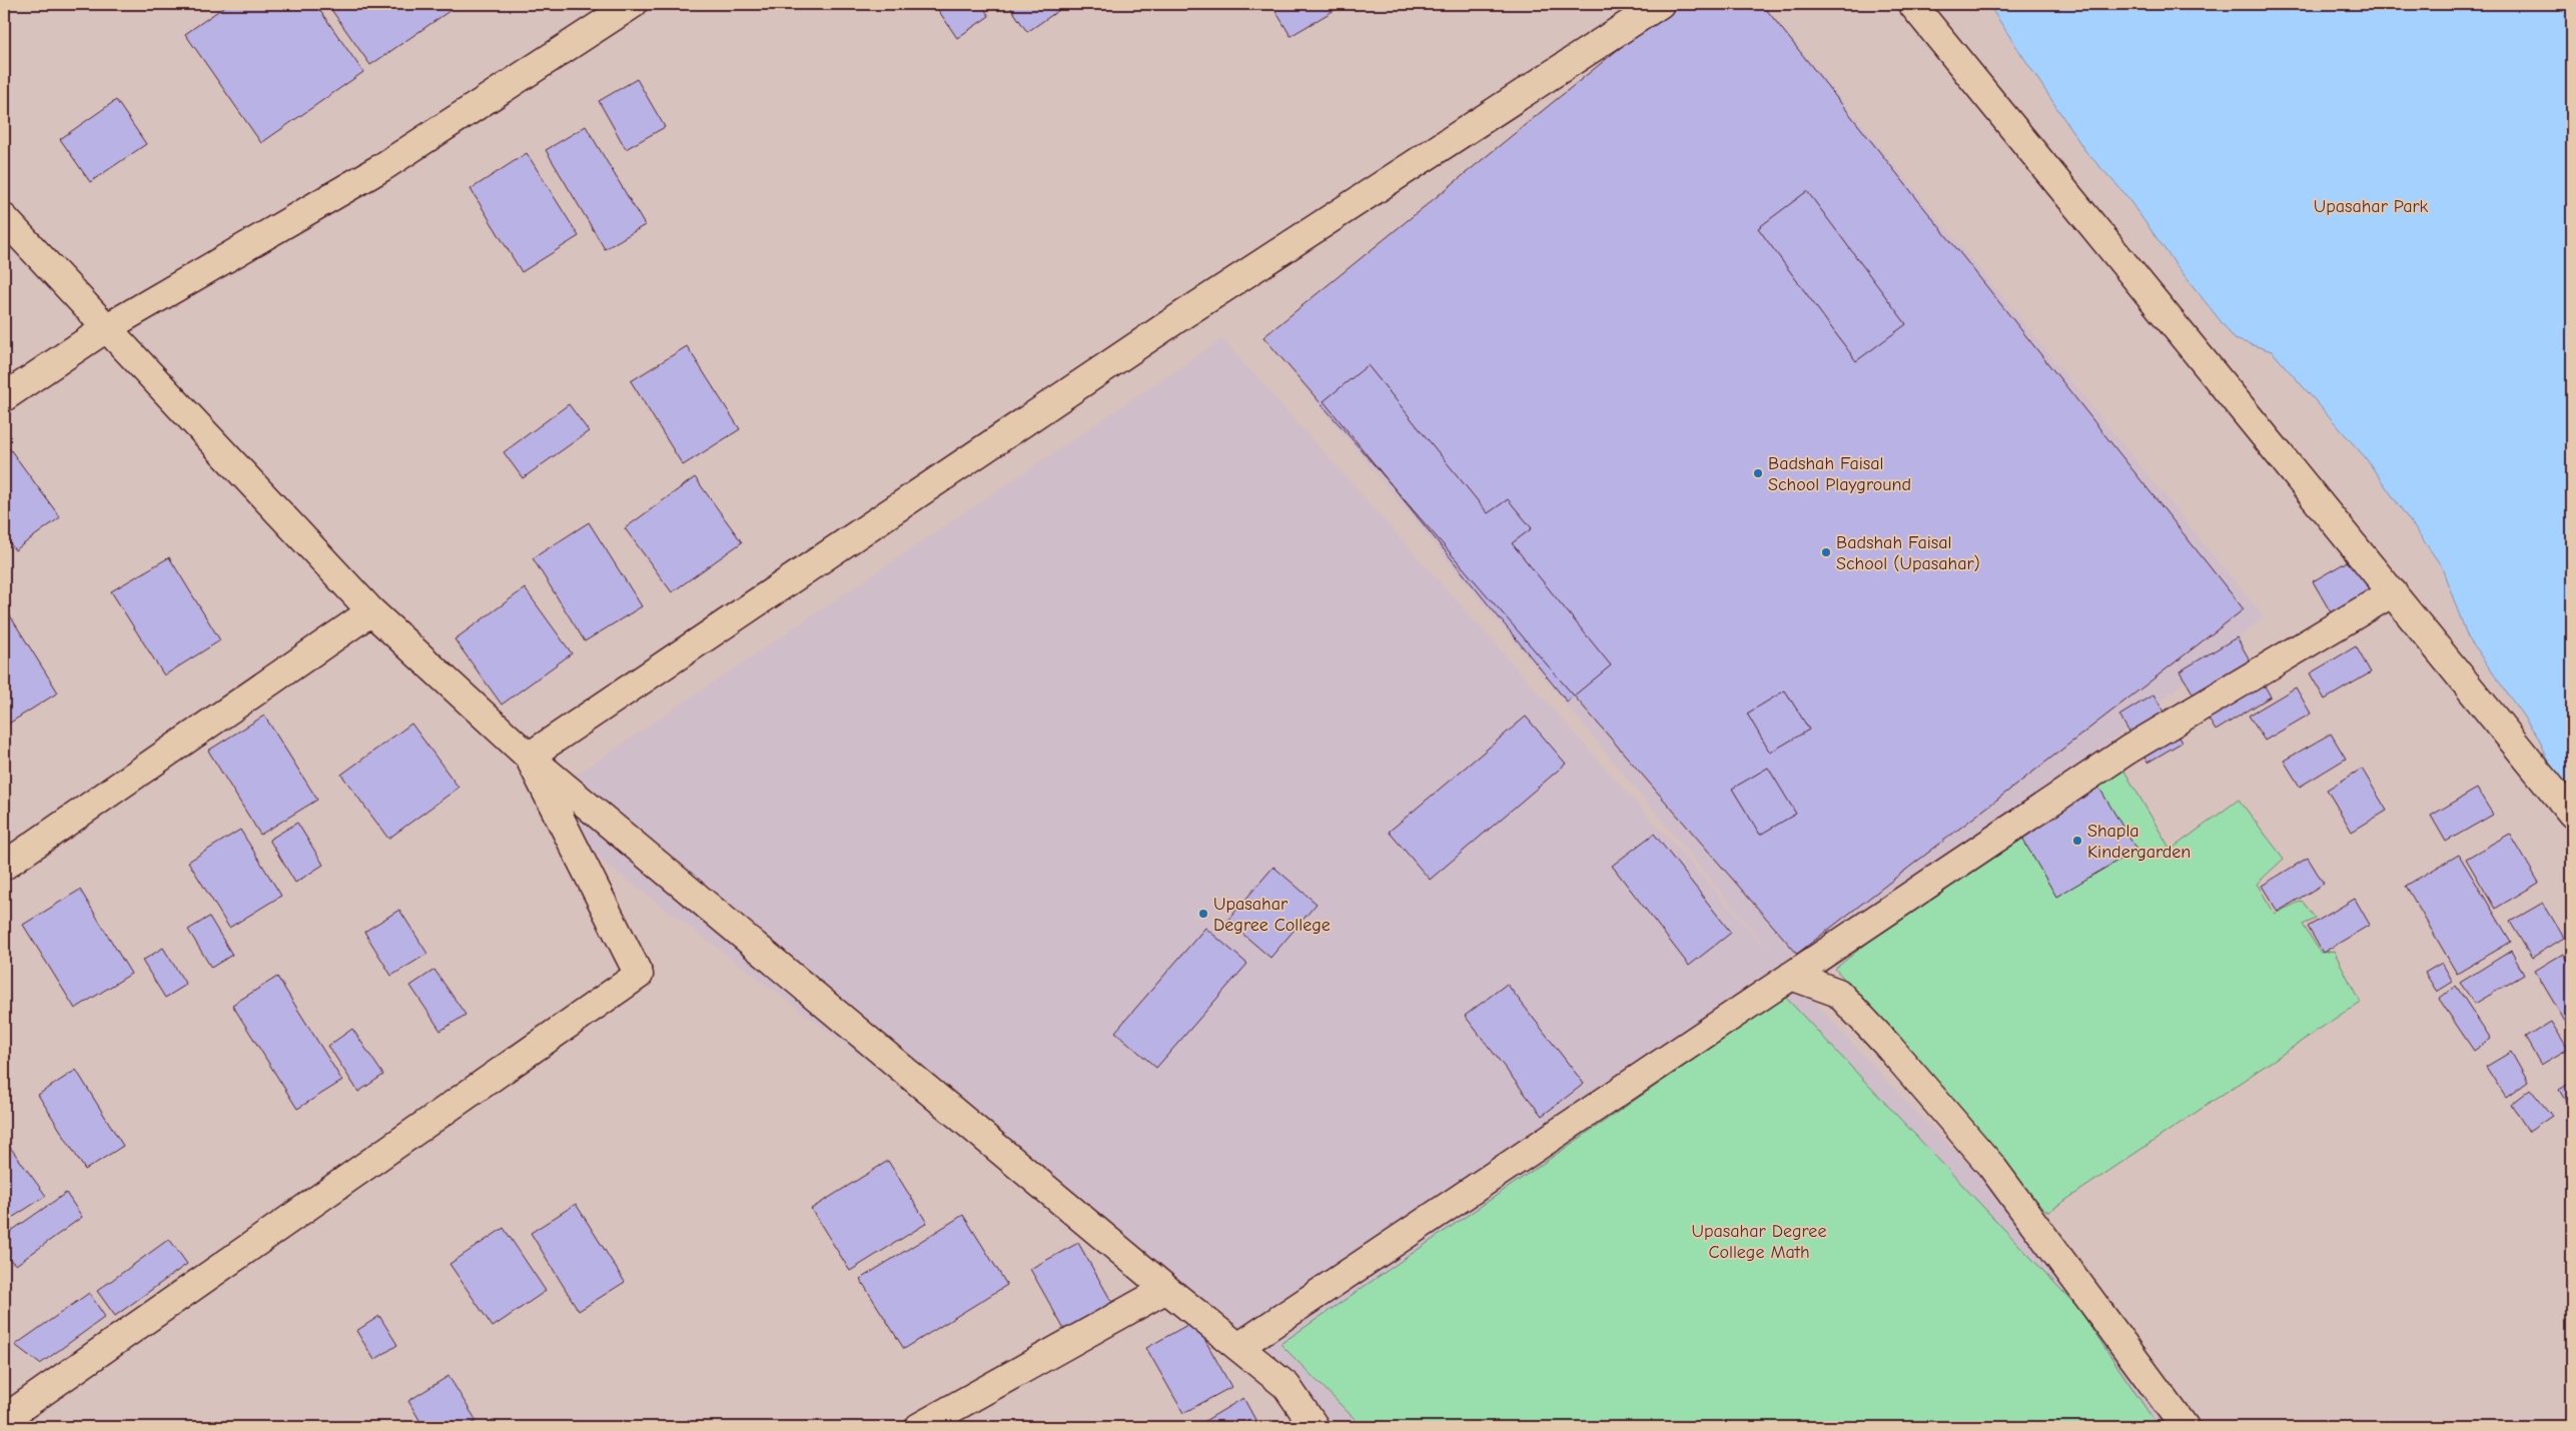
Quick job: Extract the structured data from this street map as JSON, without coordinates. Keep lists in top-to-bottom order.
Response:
{
  "parks": ["Upasahar Park", "Upasahar Degree College Math"],
  "places": [
    "Badshah Faisal School Playground",
    "Badshah Faisal School (Upasahar)",
    "Shapla Kindergarden",
    "Upasahar Degree College"
  ]
}
